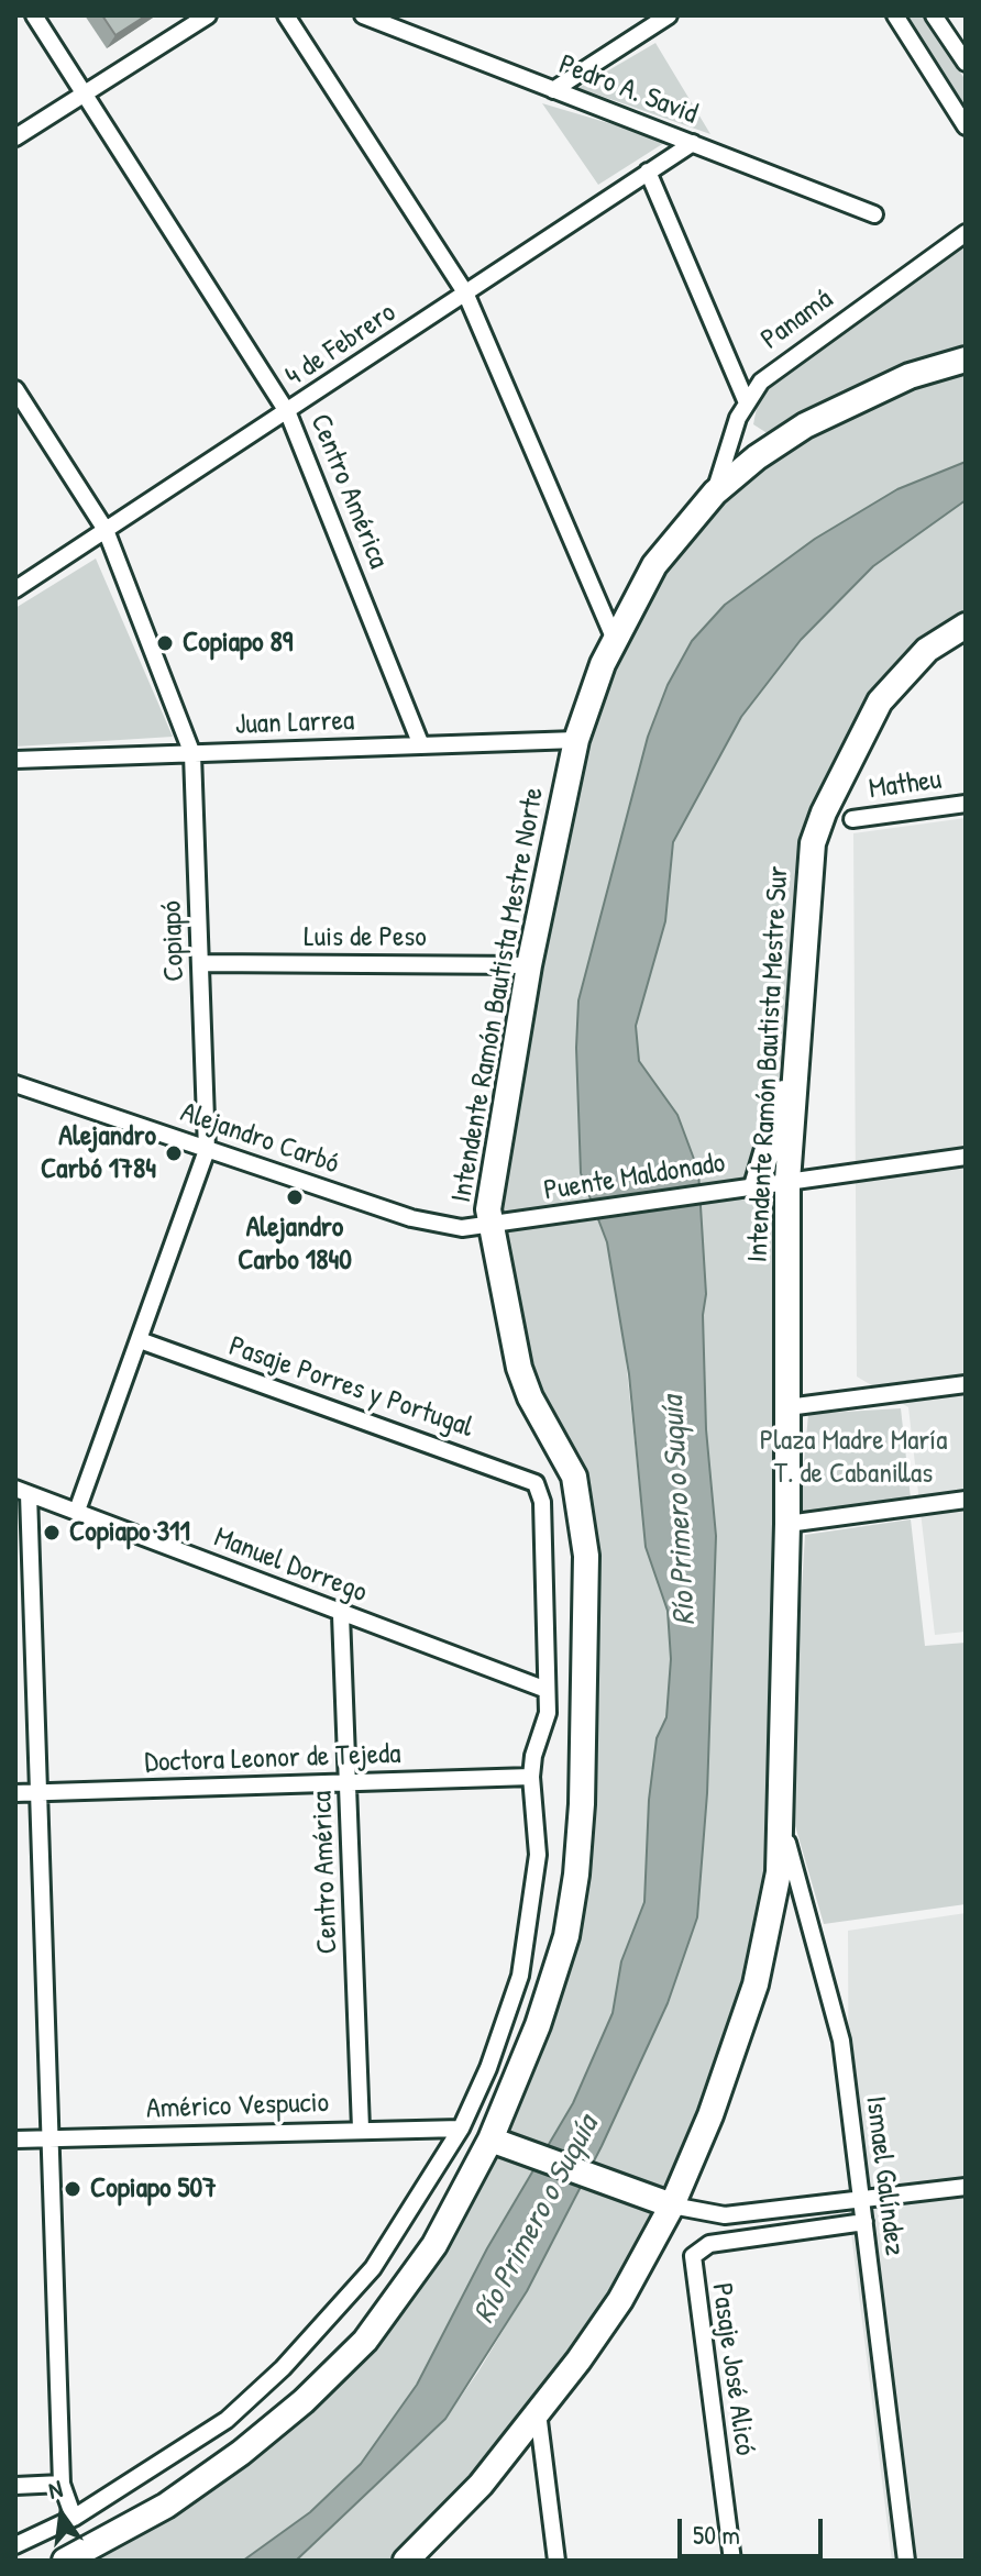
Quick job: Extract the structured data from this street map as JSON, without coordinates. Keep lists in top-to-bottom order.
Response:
{
  "streets": {
    "main road": ["Intendente Ramón Bautista Mestre Norte", "Intendente Ramón Bautista Mestre Sur"],
    "street": [
      "Pedro A. Savid",
      "Panamá",
      "4 de Febrero",
      "Centro América",
      "Juan Larrea",
      "Matheu",
      "Luis de Peso",
      "Copiapó",
      "Alejandro Carbó",
      "Puente Maldonado",
      "Pasaje Porres y Portugal",
      "Manuel Dorrego",
      "Doctora Leonor de Tejeda",
      "Américo Vespucio",
      "Ismael Galíndez",
      "Pasaje José Alicó"
    ]
  },
  "crossings": [
    ["Pedro A. Savid", "4 de Febrero"],
    ["Panamá", "Intendente Ramón Bautista Mestre Norte"],
    ["4 de Febrero", "Centro América"],
    ["4 de Febrero", "Copiapó"],
    ["Centro América", "Juan Larrea"],
    ["Centro América", "Manuel Dorrego"],
    ["Centro América", "Doctora Leonor de Tejeda"],
    ["Centro América", "Américo Vespucio"],
    ["Juan Larrea", "Copiapó"],
    ["Juan Larrea", "Intendente Ramón Bautista Mestre Norte"],
    ["Luis de Peso", "Copiapó"],
    ["Luis de Peso", "Intendente Ramón Bautista Mestre Norte"],
    ["Copiapó", "Alejandro Carbó"],
    ["Copiapó", "Pasaje Porres y Portugal"],
    ["Copiapó", "Manuel Dorrego"],
    ["Intendente Ramón Bautista Mestre Norte", "Alejandro Carbó"],
    ["Intendente Ramón Bautista Mestre Norte", "Puente Maldonado"],
    ["Intendente Ramón Bautista Mestre Sur", "Puente Maldonado"],
    ["Intendente Ramón Bautista Mestre Sur", "Ismael Galíndez"],
    ["Alejandro Carbó", "Puente Maldonado"],
    ["Pasaje Porres y Portugal", "Manuel Dorrego"],
    ["Ismael Galíndez", "Pasaje José Alicó"]
  ],
  "water": ["Río Primero o Suquía"],
  "parks": ["Plaza Madre María T. de Cabanillas"],
  "places": [
    "Copiapo 89",
    "Alejandro Carbó 1784",
    "Alejandro Carbo 1840",
    "Copiapo 311",
    "Copiapo 507"
  ],
  "scale_bar": "50 m",
  "north": "top"
}
